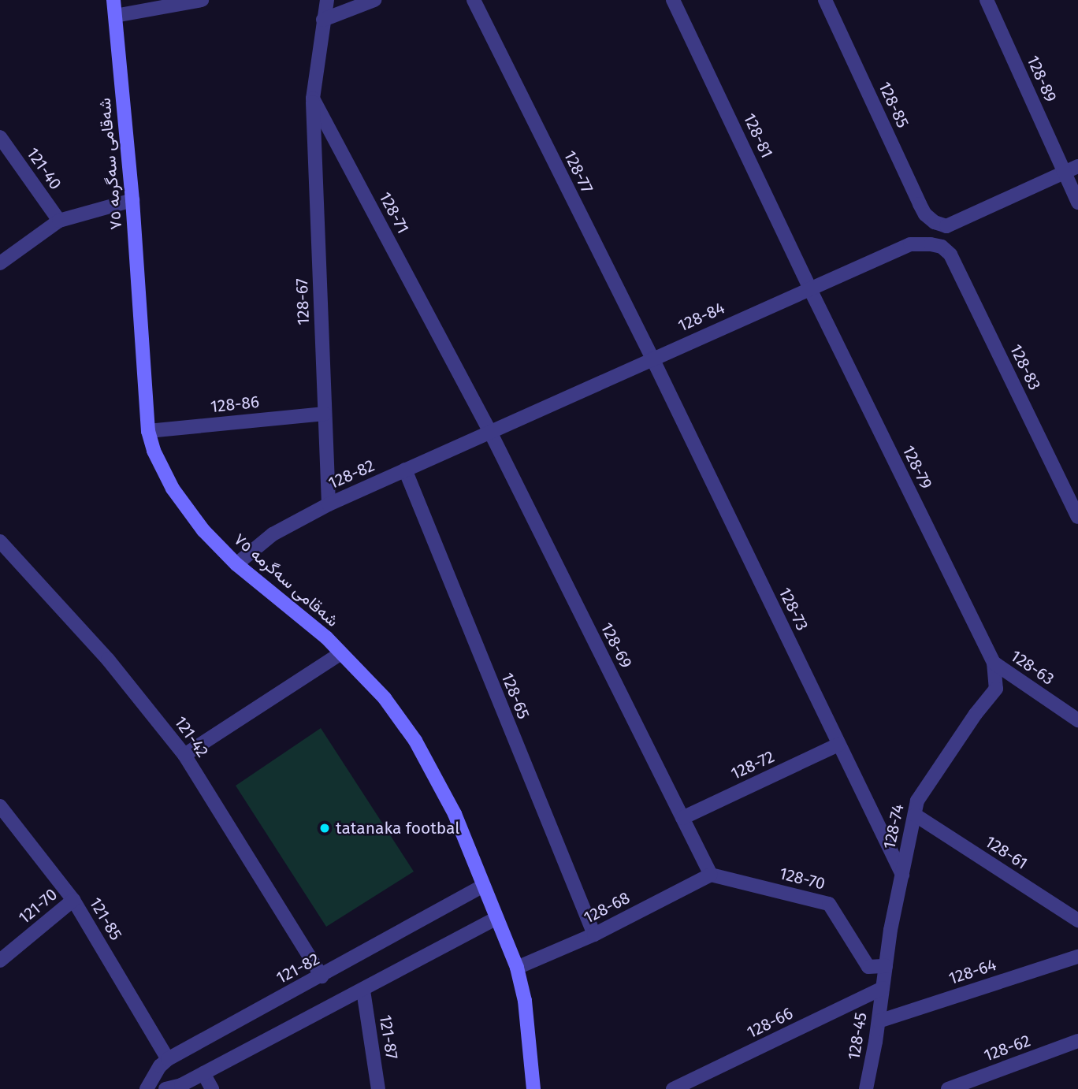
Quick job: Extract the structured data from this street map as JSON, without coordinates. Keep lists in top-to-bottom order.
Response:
{
  "streets": {
    "street": [
      "128-89",
      "128-85",
      "128-81",
      "شەقامی سەگرمە ٧٥",
      "121-40",
      "128-77",
      "128-71",
      "128-67",
      "128-84",
      "128-83",
      "128-86",
      "128-79",
      "128-82",
      "128-73",
      "128-69",
      "128-63",
      "128-65",
      "121-42",
      "128-72",
      "128-74",
      "128-61",
      "128-70",
      "121-70",
      "128-68",
      "121-85",
      "121-82",
      "128-64",
      "128-66",
      "128-45",
      "121-87",
      "128-62"
    ]
  },
  "crossings": [
    ["128-89", "128-85"],
    ["128-81", "128-84"],
    ["128-81", "128-79"],
    ["شەقامی سەگرمە ٧٥", "128-86"],
    ["شەقامی سەگرمە ٧٥", "128-82"],
    ["شەقامی سەگرمە ٧٥", "128-68"],
    ["شەقامی سەگرمە ٧٥", "121-82"],
    ["128-77", "128-84"],
    ["128-77", "128-73"],
    ["128-71", "128-67"],
    ["128-71", "128-84"],
    ["128-71", "128-82"],
    ["128-71", "128-69"],
    ["128-67", "128-86"],
    ["128-67", "128-82"],
    ["128-84", "128-83"],
    ["128-84", "128-79"],
    ["128-84", "128-82"],
    ["128-84", "128-73"],
    ["128-84", "128-69"],
    ["128-79", "128-63"],
    ["128-79", "128-74"],
    ["128-82", "128-69"],
    ["128-82", "128-65"],
    ["128-73", "128-72"],
    ["128-73", "128-74"],
    ["128-69", "128-72"],
    ["128-69", "128-70"],
    ["128-69", "128-68"],
    ["128-63", "128-74"],
    ["128-65", "128-68"],
    ["121-42", "121-82"],
    ["128-74", "128-61"],
    ["128-74", "128-70"],
    ["128-74", "128-66"],
    ["128-74", "128-45"],
    ["128-70", "128-68"],
    ["121-70", "121-85"],
    ["121-85", "121-82"],
    ["128-64", "128-45"],
    ["128-66", "128-45"]
  ],
  "places": ["tatanaka footbal"]
}
